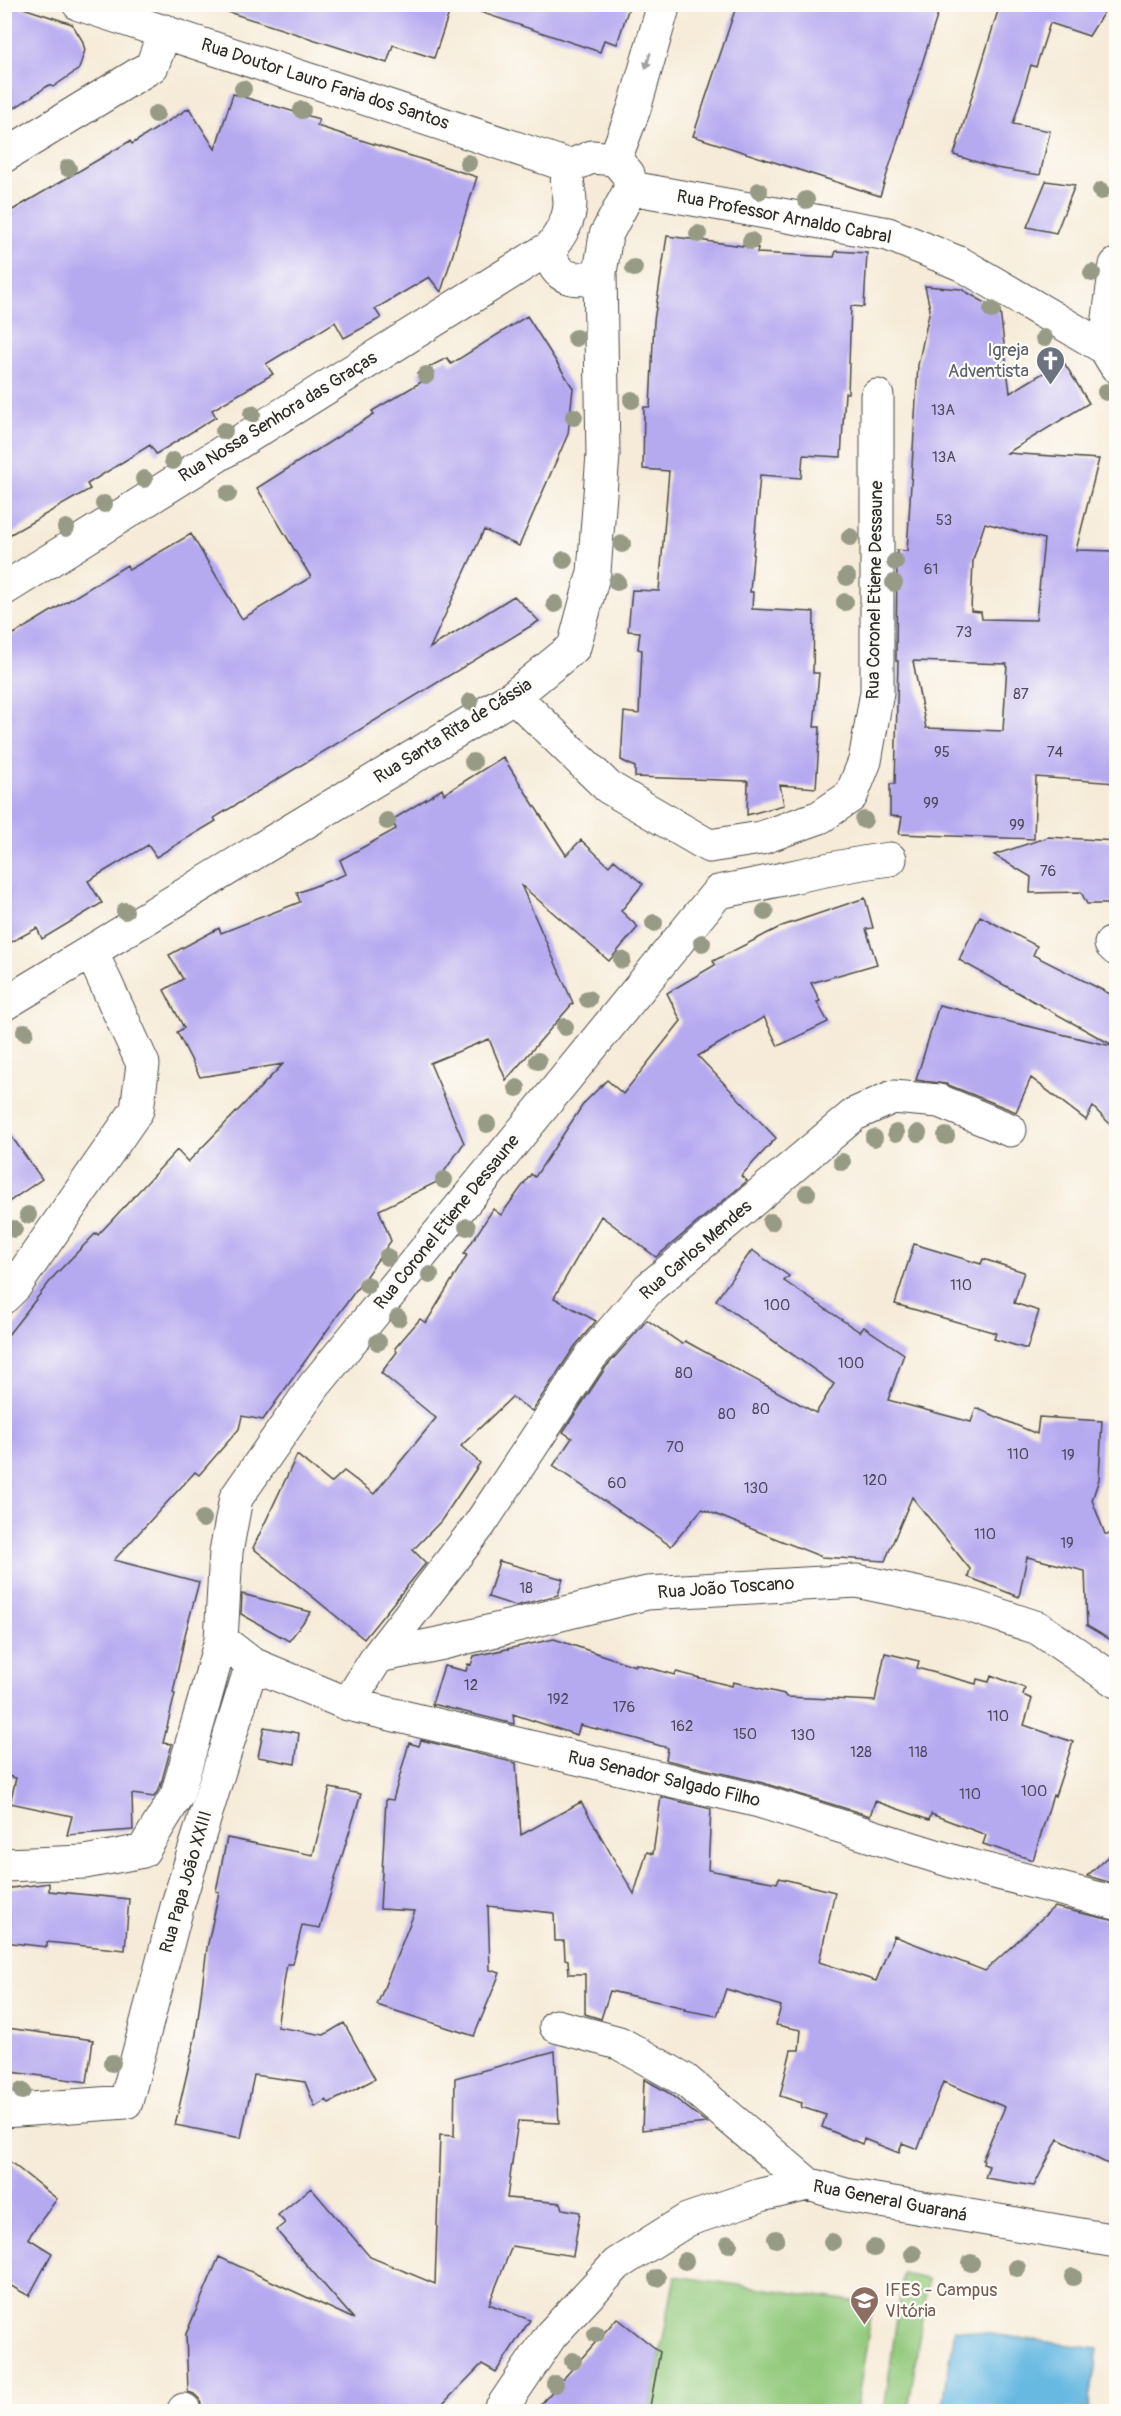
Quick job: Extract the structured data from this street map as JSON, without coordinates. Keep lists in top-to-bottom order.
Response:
{
  "streets": {
    "street": [
      "Rua Doutor Lauro Faria dos Santos",
      "Rua Professor Arnaldo Cabral",
      "Rua Nossa Senhora das Graças",
      "Rua Coronel Etiene Dessaune",
      "Rua Santa Rita de Cássia",
      "Rua Carlos Mendes",
      "Rua João Toscano",
      "Rua Senador Salgado Filho",
      "Rua Papa João XXIII",
      "Rua General Guaraná"
    ]
  },
  "crossings": [
    ["Rua Professor Arnaldo Cabral", "Rua Santa Rita de Cássia"],
    ["Rua Coronel Etiene Dessaune", "Rua Senador Salgado Filho"],
    ["Rua Carlos Mendes", "Rua João Toscano"],
    ["Rua Senador Salgado Filho", "Rua Papa João XXIII"]
  ],
  "places": {
    "church": ["Igreja Adventista"],
    "school or university": ["IFES - Campus VItória"]
  },
  "house_numbers": [
    "13A",
    "13A",
    "53",
    "61",
    "73",
    "87",
    "95",
    "74",
    "99",
    "99",
    "76",
    "110",
    "100",
    "100",
    "80",
    "80",
    "80",
    "70",
    "110",
    "19",
    "120",
    "60",
    "130",
    "110",
    "19",
    "18",
    "12",
    "192",
    "176",
    "110",
    "162",
    "150",
    "130",
    "128",
    "118",
    "100",
    "110"
  ]
}
